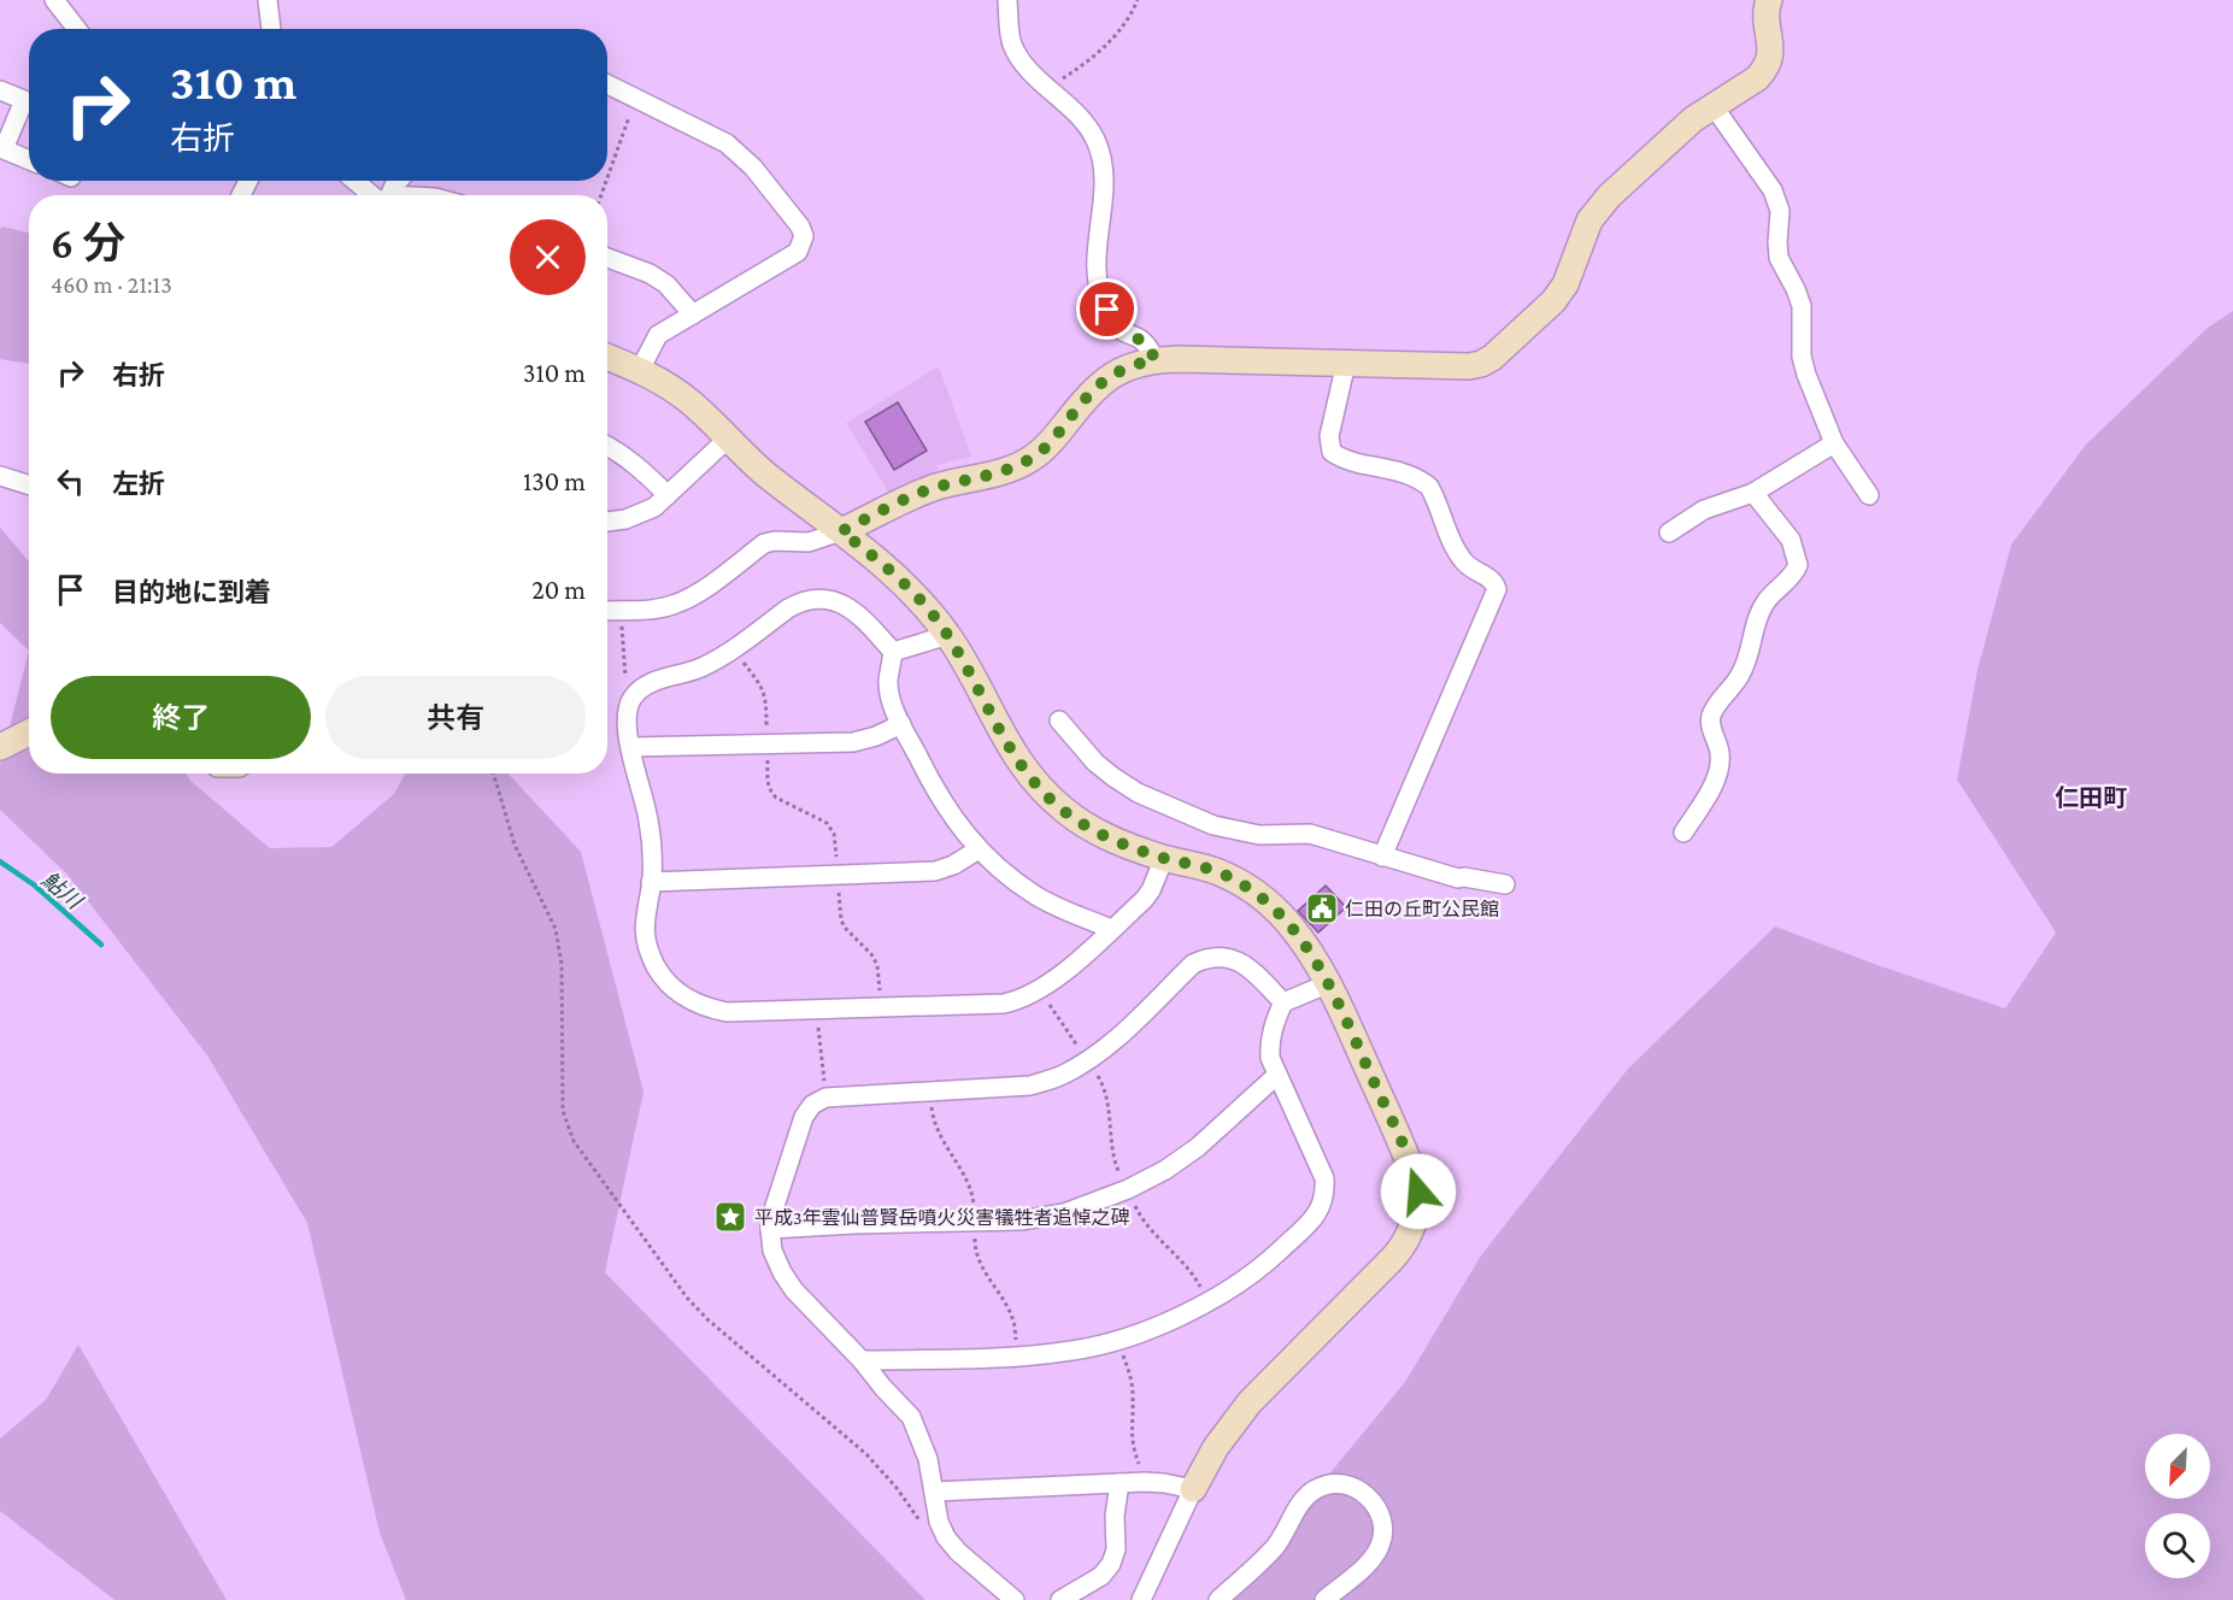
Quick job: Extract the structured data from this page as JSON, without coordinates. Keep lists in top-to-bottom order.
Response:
{
  "districts": ["仁田町"],
  "water": ["鮎川"],
  "places": {
    "public building": ["仁田の丘町公民館"],
    "place": ["平成3年雲仙普賢岳噴火災害犠牲者追悼之碑"]
  },
  "north": "bottom left",
  "page": {
    "turn": ["310 m", "右折"],
    "heading": ["6 分", "460 m · 21:13"],
    "list": [
      {
        "name": "右折",
        "value": "310 m"
      },
      {
        "name": "左折",
        "value": "130 m"
      },
      {
        "name": "目的地に到着",
        "value": "20 m"
      }
    ],
    "buttons": ["終了", "共有"]
  }
}
